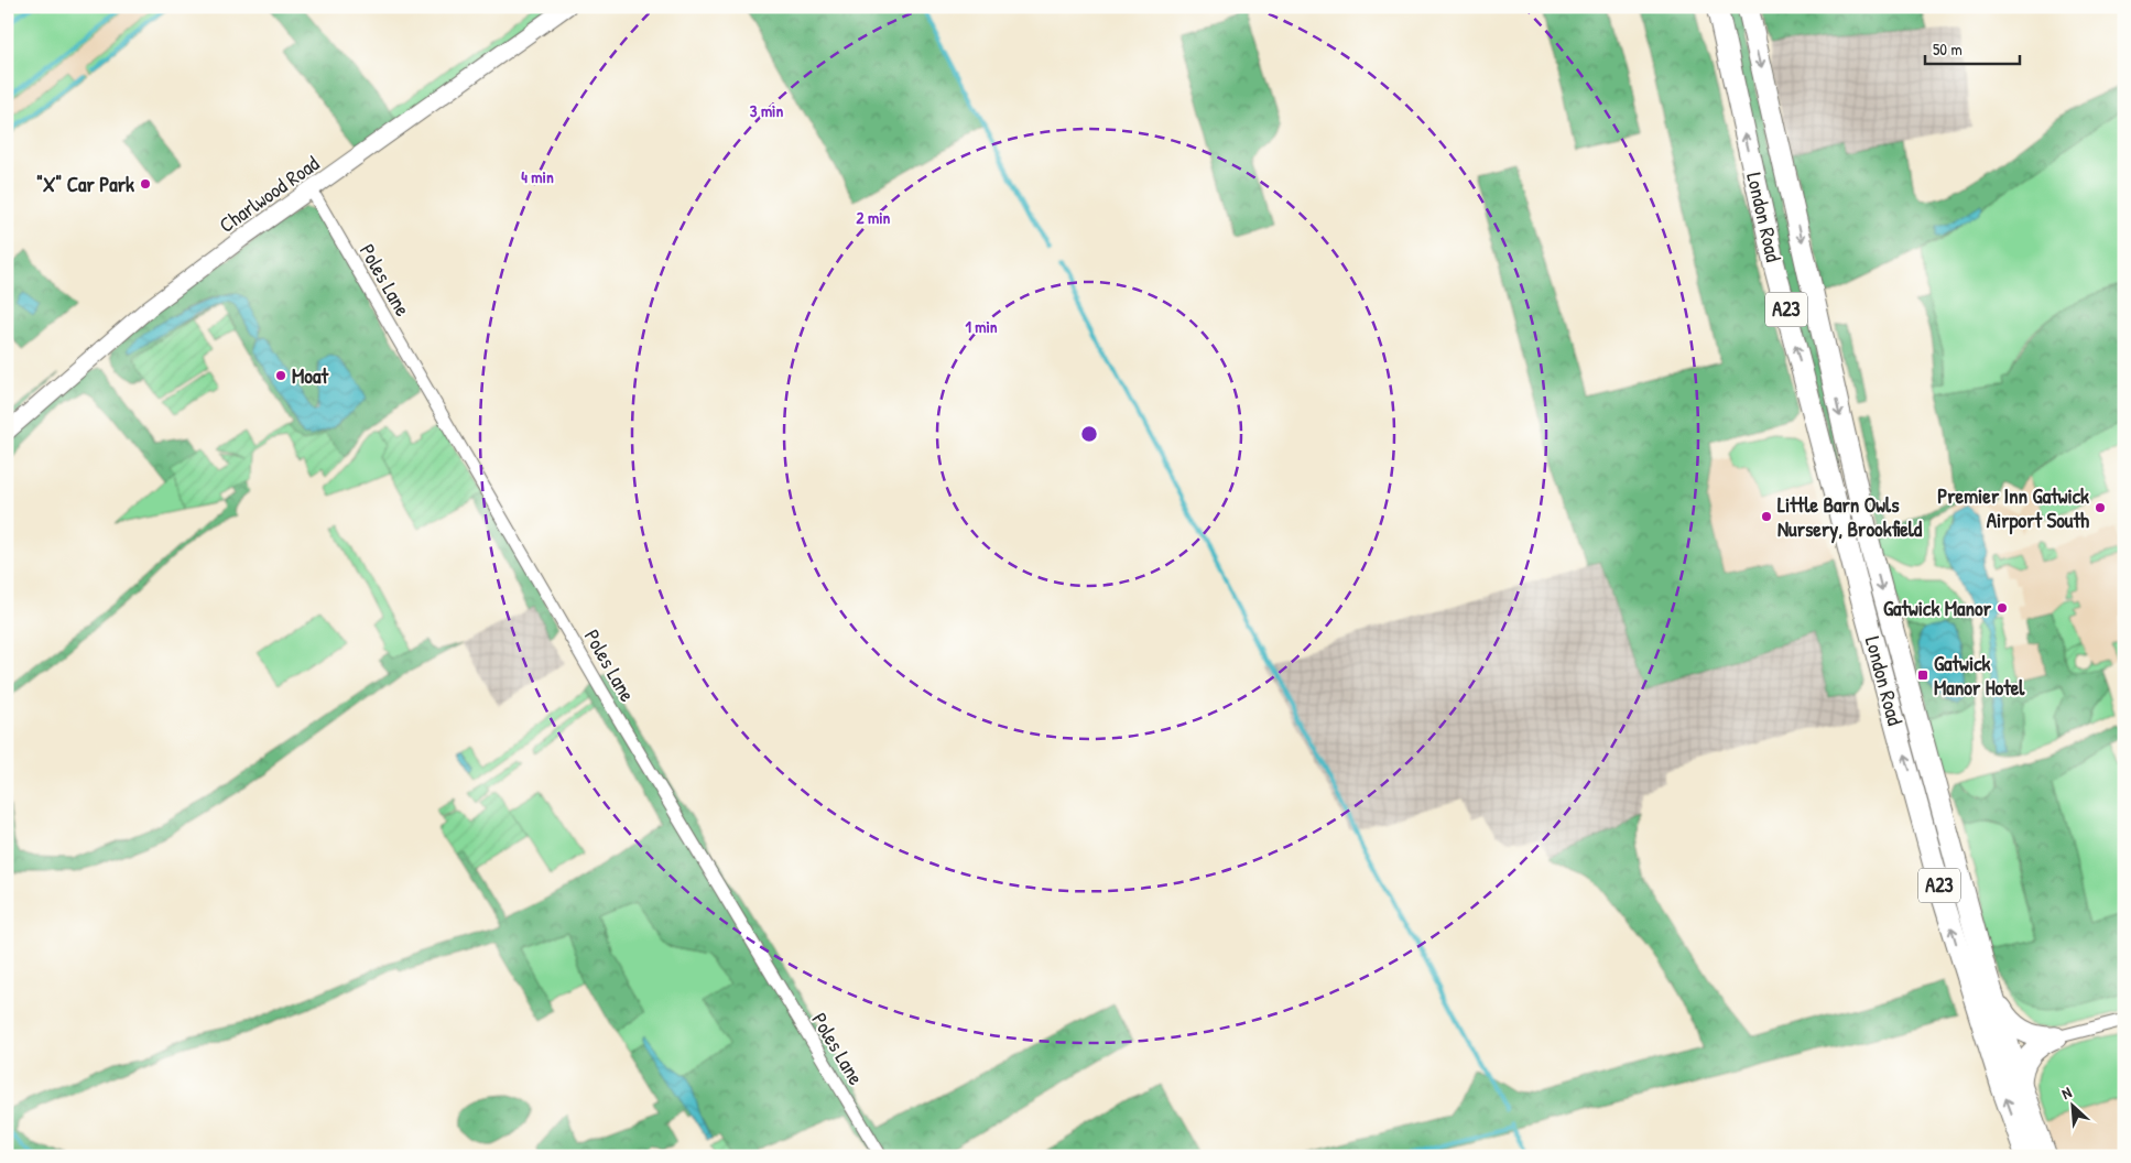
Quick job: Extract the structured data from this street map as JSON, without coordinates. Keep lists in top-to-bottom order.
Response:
{
  "streets": {
    "main road": ["London Road", "A23"],
    "street": ["Charlwood Road", "Poles Lane"]
  },
  "crossings": [
    ["Charlwood Road", "Poles Lane"]
  ],
  "places": {
    "other": [
      "\"X\" Car Park",
      "Moat",
      "Premier Inn Gatwick Airport South",
      "Little Barn Owls Nursery, Brookfield",
      "Gatwick Manor"
    ],
    "transit": ["Gatwick Manor Hotel"]
  },
  "scale_bar": "50 m",
  "north": "top left",
  "rings": [
    "3 min",
    "4 min",
    "2 min",
    "1 min"
  ]
}
